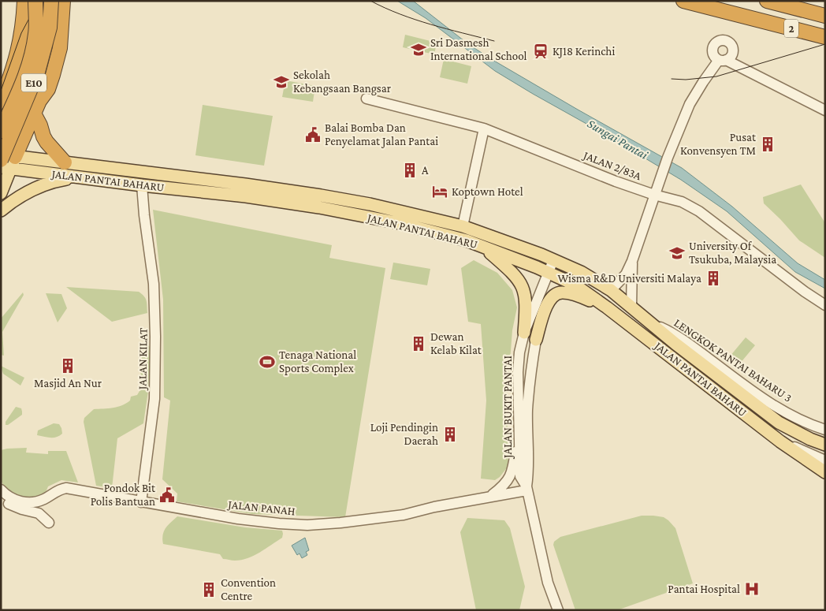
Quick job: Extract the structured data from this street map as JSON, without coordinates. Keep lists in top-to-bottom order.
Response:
{
  "streets": {
    "highway": ["2", "E10"],
    "main road": ["JALAN PANTAI BAHARU"],
    "street": [
      "JALAN 2/83A",
      "JALAN KILAT",
      "LENGKOK PANTAI BAHARU 3",
      "JALAN BUKIT PANTAI",
      "JALAN PANAH"
    ]
  },
  "crossings": [
    ["E10", "JALAN PANTAI BAHARU"],
    ["JALAN PANTAI BAHARU", "JALAN KILAT"],
    ["JALAN PANTAI BAHARU", "LENGKOK PANTAI BAHARU 3"],
    ["JALAN PANTAI BAHARU", "JALAN BUKIT PANTAI"],
    ["JALAN KILAT", "JALAN PANAH"],
    ["JALAN BUKIT PANTAI", "JALAN PANAH"]
  ],
  "water": ["Sungai Pantai"],
  "places": {
    "school or university": ["Sri Dasmesh International School", "Sekolah Kebangsaan Bangsar", "University Of Tsukuba, Malaysia"],
    "station": ["KJ18 Kerinchi"],
    "public building": ["Balai Bomba Dan Penyelamat Jalan Pantai", "Pondok Bit Polis Bantuan"],
    "building": [
      "Pusat Konvensyen TM",
      "A",
      "Wisma R&D Universiti Malaya",
      "Dewan Kelab Kilat",
      "Masjid An Nur",
      "Loji Pendingin Daerah",
      "Convention Centre"
    ],
    "hotel": ["Koptown Hotel"],
    "sports": ["Tenaga National Sports Complex"],
    "hospital": ["Pantai Hospital"]
  }
}
